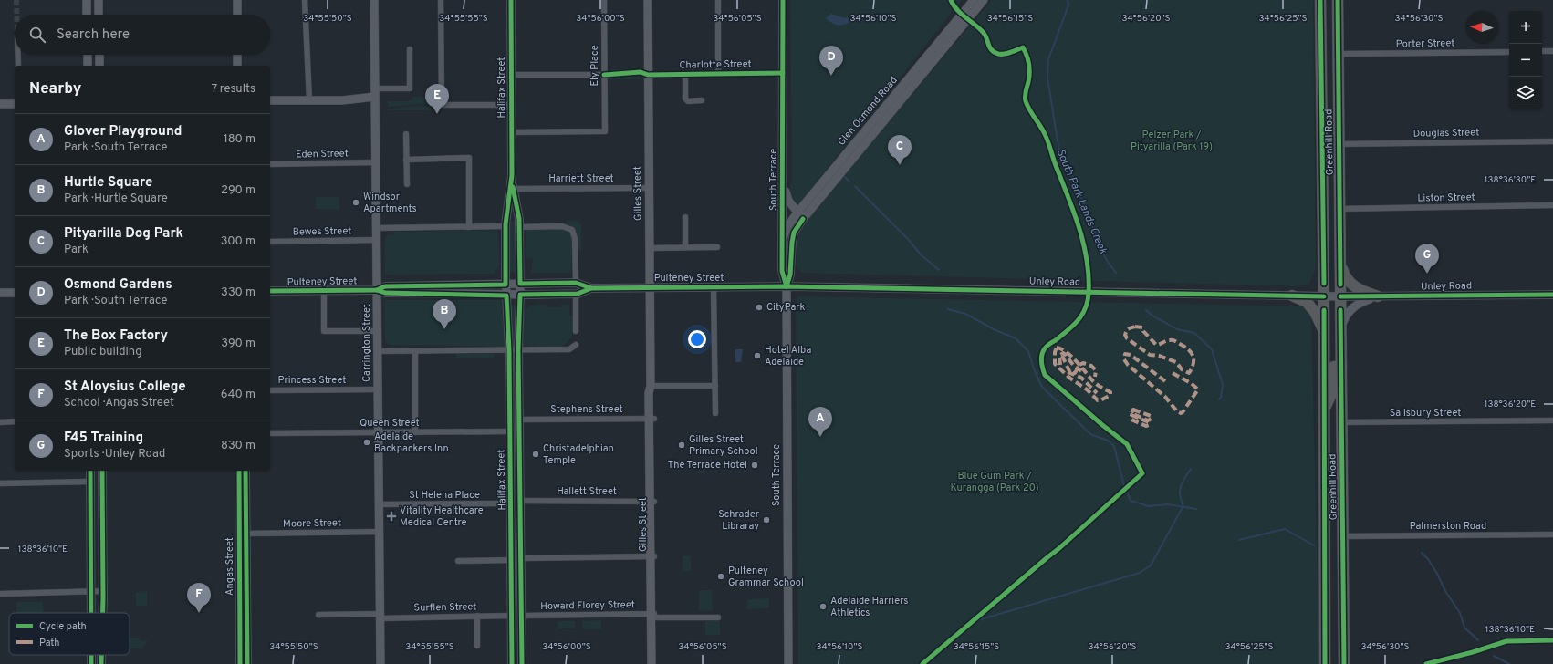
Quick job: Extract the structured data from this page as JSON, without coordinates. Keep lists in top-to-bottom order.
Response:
{
  "streets": {
    "highway": ["Greenhill Road"],
    "street": [
      "Porter Street",
      "Charlotte Street",
      "Ely Place",
      "Halifax Street",
      "Glen Osmond Road",
      "Douglas Street",
      "Eden Street",
      "Harriett Street",
      "South Terrace",
      "Gilles Street",
      "Liston Street",
      "Bewes Street",
      "Pulteney Street",
      "Unley Road",
      "Carrington Street",
      "Princess Street",
      "Stephens Street",
      "Salisbury Street",
      "Queen Street",
      "Hallett Street",
      "St Helena Place",
      "Moore Street",
      "Palmerston Road",
      "Angas Street",
      "Howard Florey Street",
      "Surflen Street"
    ]
  },
  "crossings": [
    ["Porter Street", "Greenhill Road"],
    ["Charlotte Street", "South Terrace"],
    ["Charlotte Street", "Gilles Street"],
    ["Ely Place", "Halifax Street"],
    ["Halifax Street", "Harriett Street"],
    ["Halifax Street", "Pulteney Street"],
    ["Halifax Street", "Stephens Street"],
    ["Halifax Street", "Queen Street"],
    ["Halifax Street", "Hallett Street"],
    ["Halifax Street", "St Helena Place"],
    ["Halifax Street", "Howard Florey Street"],
    ["Halifax Street", "Surflen Street"],
    ["Glen Osmond Road", "South Terrace"],
    ["Douglas Street", "Greenhill Road"],
    ["Greenhill Road", "Liston Street"],
    ["Greenhill Road", "Unley Road"],
    ["Greenhill Road", "Salisbury Street"],
    ["Greenhill Road", "Palmerston Road"],
    ["Eden Street", "Carrington Street"],
    ["Harriett Street", "Gilles Street"],
    ["South Terrace", "Pulteney Street"],
    ["South Terrace", "Unley Road"],
    ["Gilles Street", "Pulteney Street"],
    ["Gilles Street", "Stephens Street"],
    ["Gilles Street", "Hallett Street"],
    ["Gilles Street", "Howard Florey Street"],
    ["Bewes Street", "Carrington Street"],
    ["Pulteney Street", "Unley Road"],
    ["Pulteney Street", "Carrington Street"],
    ["Carrington Street", "Princess Street"],
    ["Carrington Street", "Queen Street"],
    ["Carrington Street", "St Helena Place"],
    ["Carrington Street", "Moore Street"],
    ["Carrington Street", "Surflen Street"],
    ["Moore Street", "Angas Street"]
  ],
  "water": ["South Park Lands Creek"],
  "parks": ["Pelzer Park / Pityarilla (Park 19)", "Blue Gum Park / Kurangga (Park 20)"],
  "places": {
    "other": [
      "Windsor Apartments",
      "CityPark",
      "Hotel Alba Adelaide",
      "Adelaide Backpackers Inn",
      "Gilles Street Primary School",
      "Christadelphian Temple",
      "The Terrace Hotel",
      "Schrader Libraray",
      "Pulteney Grammar School",
      "Adelaide Harriers Athletics"
    ],
    "health": ["Vitality Healthcare Medical Centre"]
  },
  "legend": ["Cycle path", "Path"],
  "north": "left",
  "page": {
    "map_buttons": ["+", "−"],
    "search": "Search here",
    "pins": [
      "D",
      "E",
      "C",
      "G",
      "B",
      "A",
      "F"
    ],
    "heading": ["Nearby", "7 results"],
    "list": [
      {
        "mark": "A",
        "name": "Glover Playground",
        "note": "Park · South Terrace",
        "value": "180 m"
      },
      {
        "mark": "B",
        "name": "Hurtle Square",
        "note": "Park · Hurtle Square",
        "value": "290 m"
      },
      {
        "mark": "C",
        "name": "Pityarilla Dog Park",
        "note": "Park",
        "value": "300 m"
      },
      {
        "mark": "D",
        "name": "Osmond Gardens",
        "note": "Park · South Terrace",
        "value": "330 m"
      },
      {
        "mark": "E",
        "name": "The Box Factory",
        "note": "Public building",
        "value": "390 m"
      },
      {
        "mark": "F",
        "name": "St Aloysius College",
        "note": "School · Angas Street",
        "value": "640 m"
      },
      {
        "mark": "G",
        "name": "F45 Training",
        "note": "Sports · Unley Road",
        "value": "830 m"
      }
    ]
  },
  "coordinates": [
    "34°55'50\"S",
    "34°55'55\"S",
    "34°56'00\"S",
    "34°56'05\"S",
    "34°56'10\"S",
    "34°56'15\"S",
    "34°56'20\"S",
    "34°56'25\"S",
    "34°56'30\"S",
    "138°36'30\"E",
    "138°36'20\"E",
    "138°36'10\"E"
  ]
}
